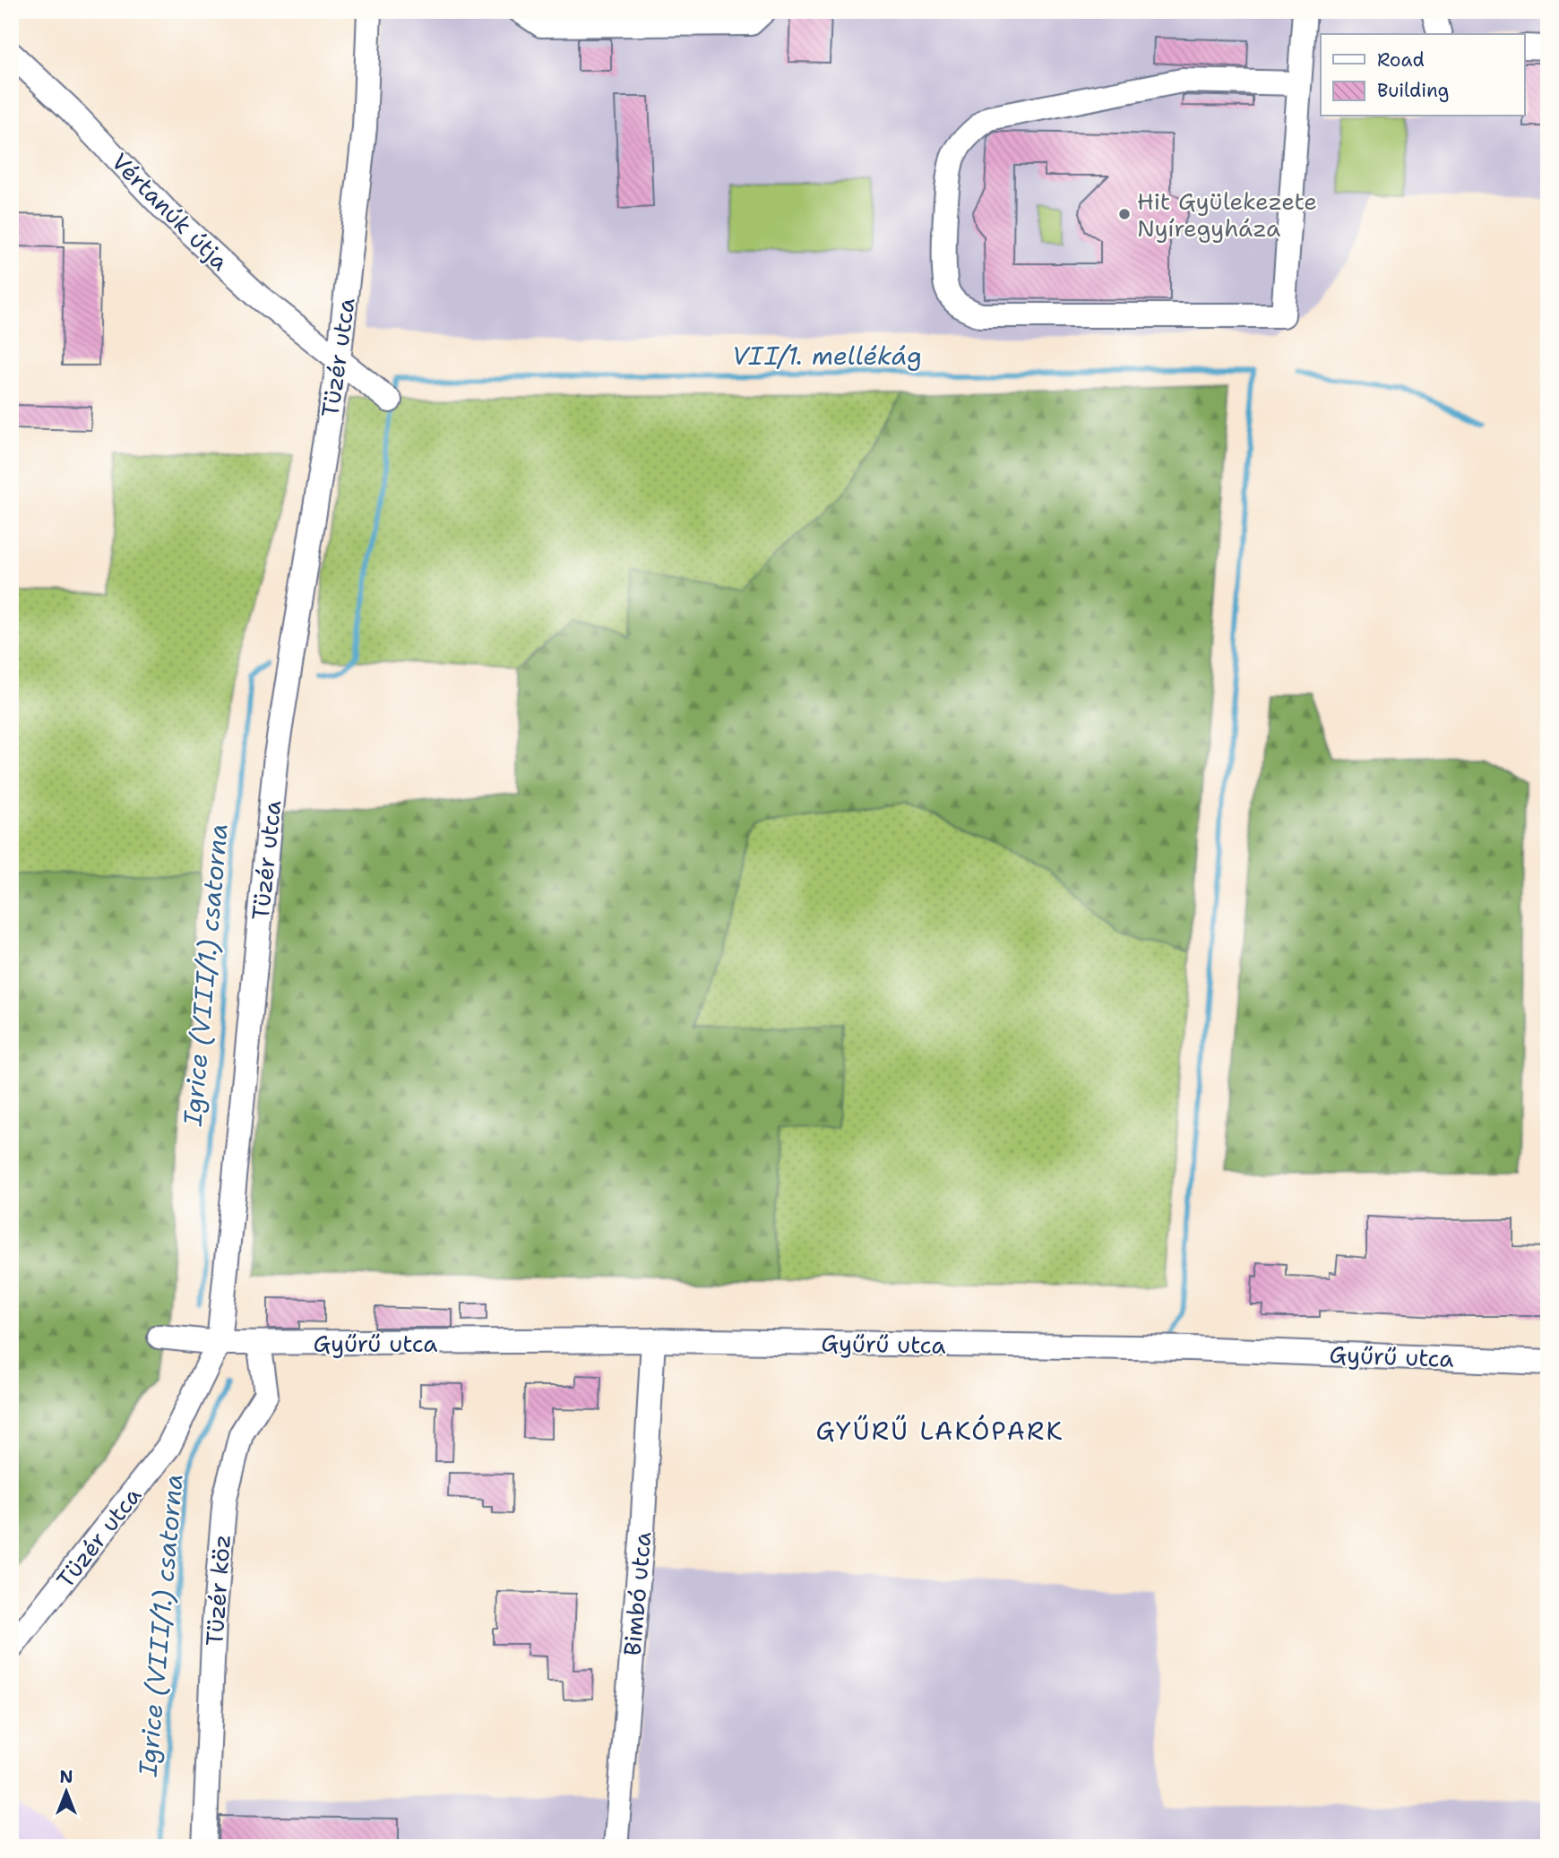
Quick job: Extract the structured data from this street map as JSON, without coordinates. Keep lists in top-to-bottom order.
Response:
{
  "streets": {
    "street": [
      "Vértanúk útja",
      "Tüzér utca",
      "Gyűrű utca",
      "Tüzér köz",
      "Bimbó utca"
    ]
  },
  "crossings": [
    ["Vértanúk útja", "Tüzér utca"],
    ["Tüzér utca", "Gyűrű utca"],
    ["Gyűrű utca", "Tüzér köz"],
    ["Gyűrű utca", "Bimbó utca"]
  ],
  "districts": ["GYŰRŰ LAKÓPARK"],
  "water": ["VII/1. mellékág", "Igrice (VIII/1.) csatorna"],
  "places": ["Hit Gyülekezete Nyíregyháza"],
  "legend": ["Road", "Building"],
  "north": "top"
}
